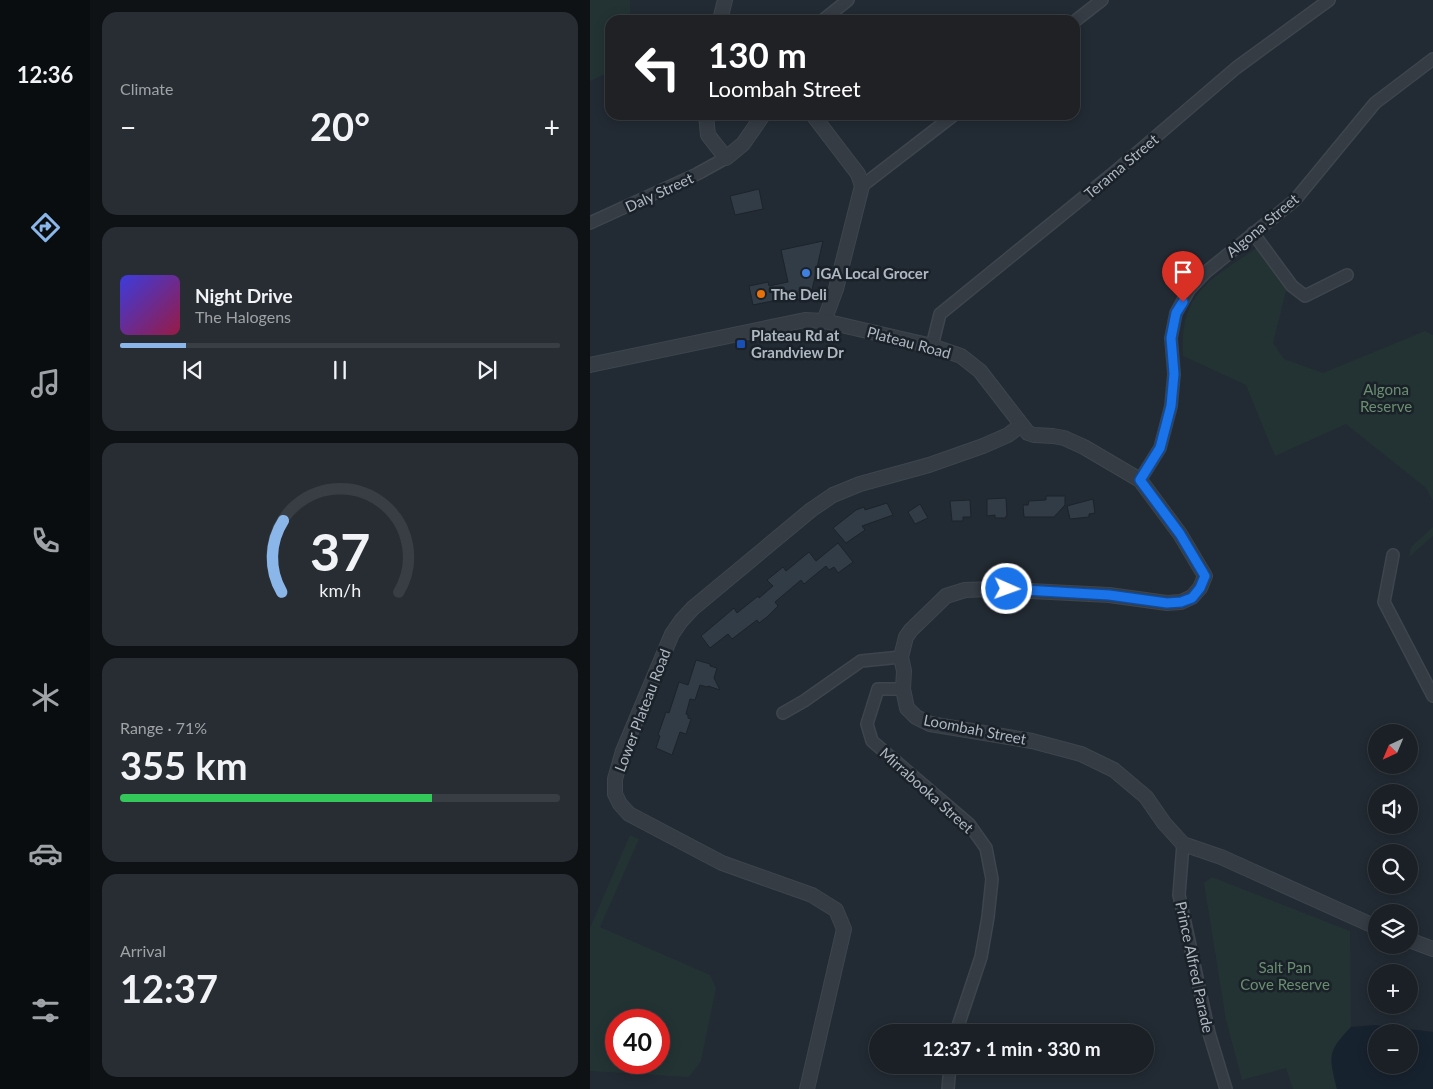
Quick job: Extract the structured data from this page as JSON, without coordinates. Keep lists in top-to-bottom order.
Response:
{
  "streets": {
    "street": [
      "Terama Street",
      "Daly Street",
      "Algona Street",
      "Plateau Road",
      "Lower Plateau Road",
      "Loombah Street",
      "Mirrabooka Street",
      "Prince Alfred Parade"
    ]
  },
  "crossings": [
    ["Terama Street", "Plateau Road"],
    ["Algona Street", "Loombah Street"],
    ["Plateau Road", "Lower Plateau Road"],
    ["Plateau Road", "Loombah Street"],
    ["Lower Plateau Road", "Loombah Street"],
    ["Loombah Street", "Mirrabooka Street"],
    ["Loombah Street", "Prince Alfred Parade"]
  ],
  "parks": ["Algona Reserve", "Salt Pan Cove Reserve"],
  "places": {
    "other": ["IGA Local Grocer", "The Deli"],
    "transit": ["Plateau Rd at Grandview Dr"]
  },
  "north": "bottom left",
  "page": {
    "tabs": "12:36",
    "tile": [
      "Climate",
      ["Range · 71%", "355 km"],
      ["Arrival", "12:37"]
    ],
    "turn": ["130 m", "Loombah Street"],
    "heat": ["−", "20°", "+"],
    "song": ["Night Drive", "The Halogens"],
    "map_buttons": ["+", "−"],
    "limit": "40",
    "trip": "12:37 · 1 min · 330 m",
    "gauge": ["37", "km/h"]
  }
}
